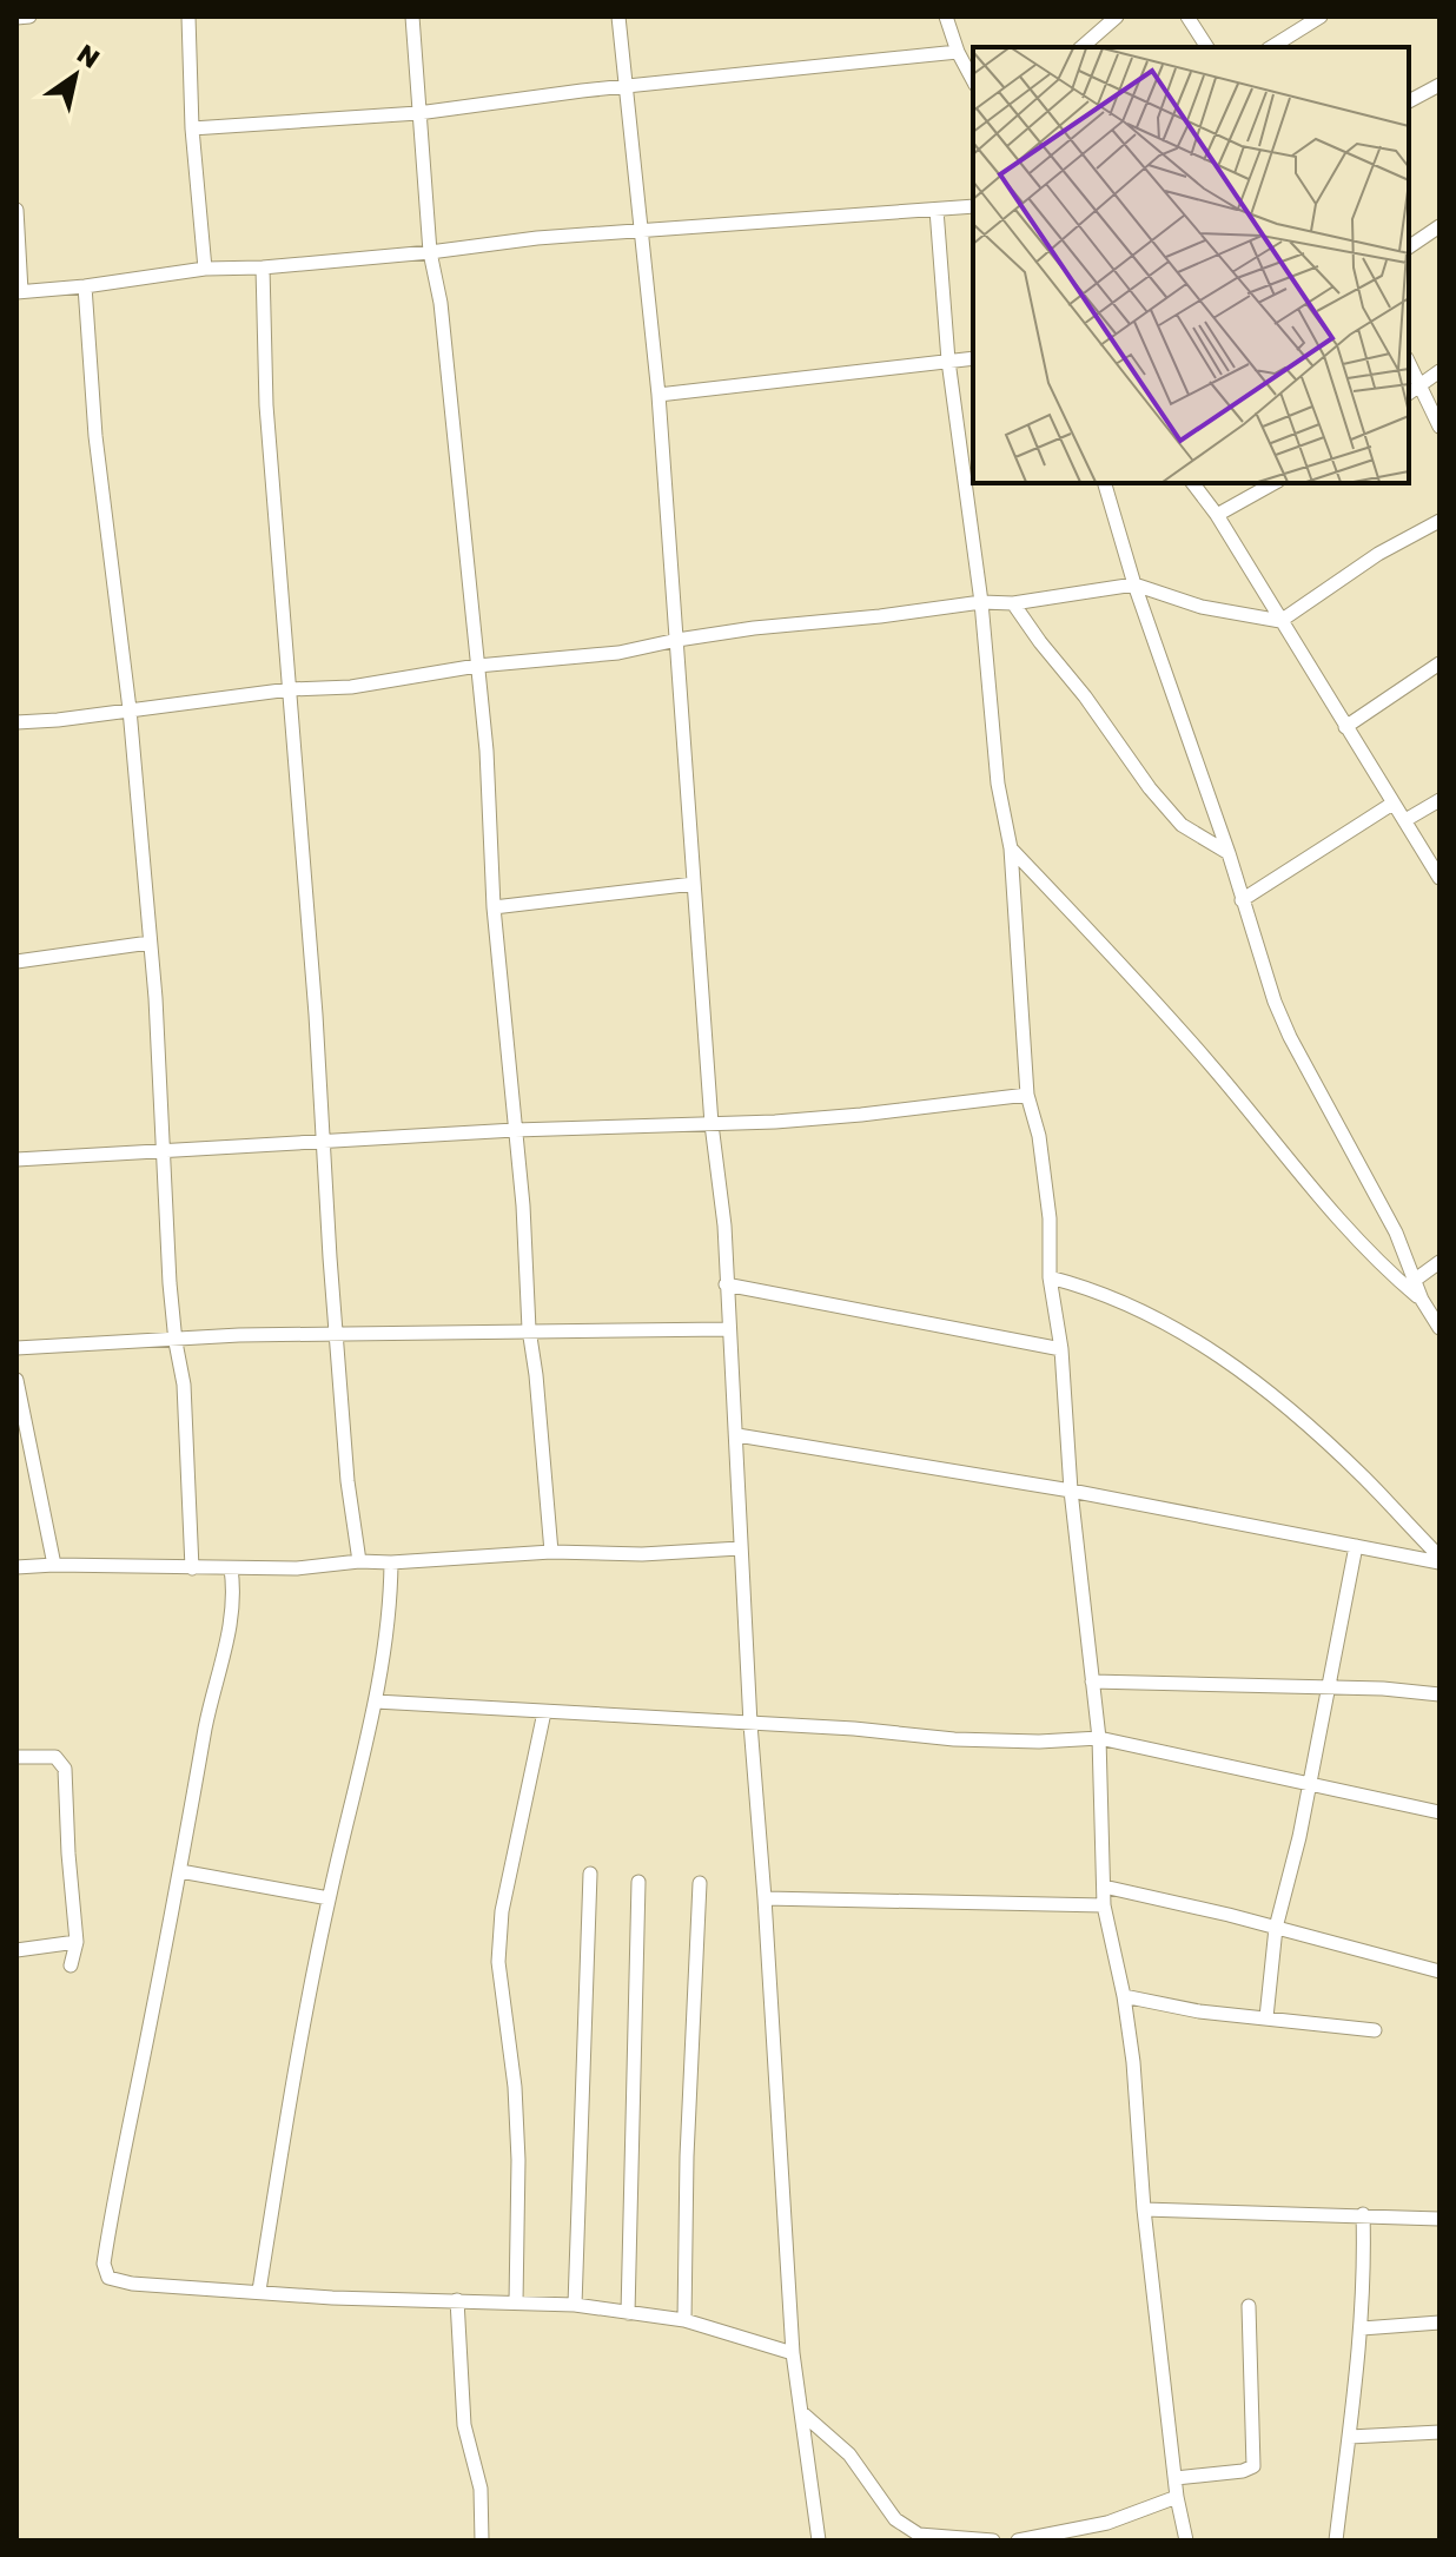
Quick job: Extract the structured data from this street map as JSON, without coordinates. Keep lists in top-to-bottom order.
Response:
{
  "north": "top right"
}
